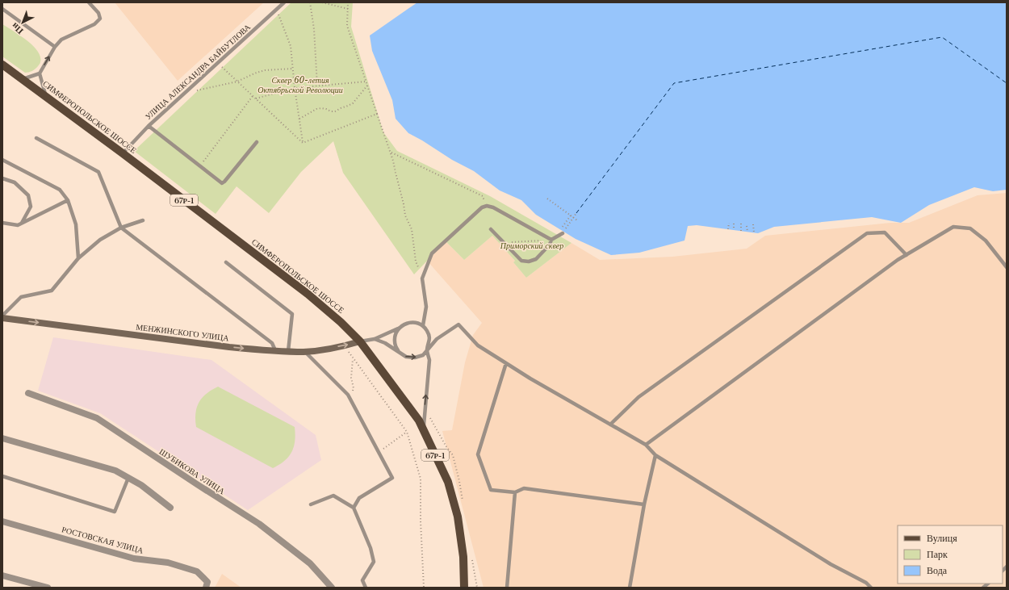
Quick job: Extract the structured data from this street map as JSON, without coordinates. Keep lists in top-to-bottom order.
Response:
{
  "streets": {
    "main road": ["СИМФЕРОПОЛЬСКОЕ ШОССЕ", "67Р-1"],
    "street": ["МЕНЖИНСКОГО УЛИЦА", "ШУБИКОВА УЛИЦА", "РОСТОВСКАЯ УЛИЦА"],
    "lane": ["УЛИЦА АЛЕКСАНДРА БАЙБУТЛОВА"]
  },
  "crossings": [
    ["УЛИЦА АЛЕКСАНДРА БАЙБУТЛОВА", "СИМФЕРОПОЛЬСКОЕ ШОССЕ"],
    ["СИМФЕРОПОЛЬСКОЕ ШОССЕ", "МЕНЖИНСКОГО УЛИЦА"]
  ],
  "one_way": ["МЕНЖИНСКОГО УЛИЦА"],
  "parks": ["Сквер 60-летия Октябрьской Революции", "Приморский сквер"],
  "legend": ["Вулиця", "Парк", "Вода"],
  "north": "bottom left"
}
